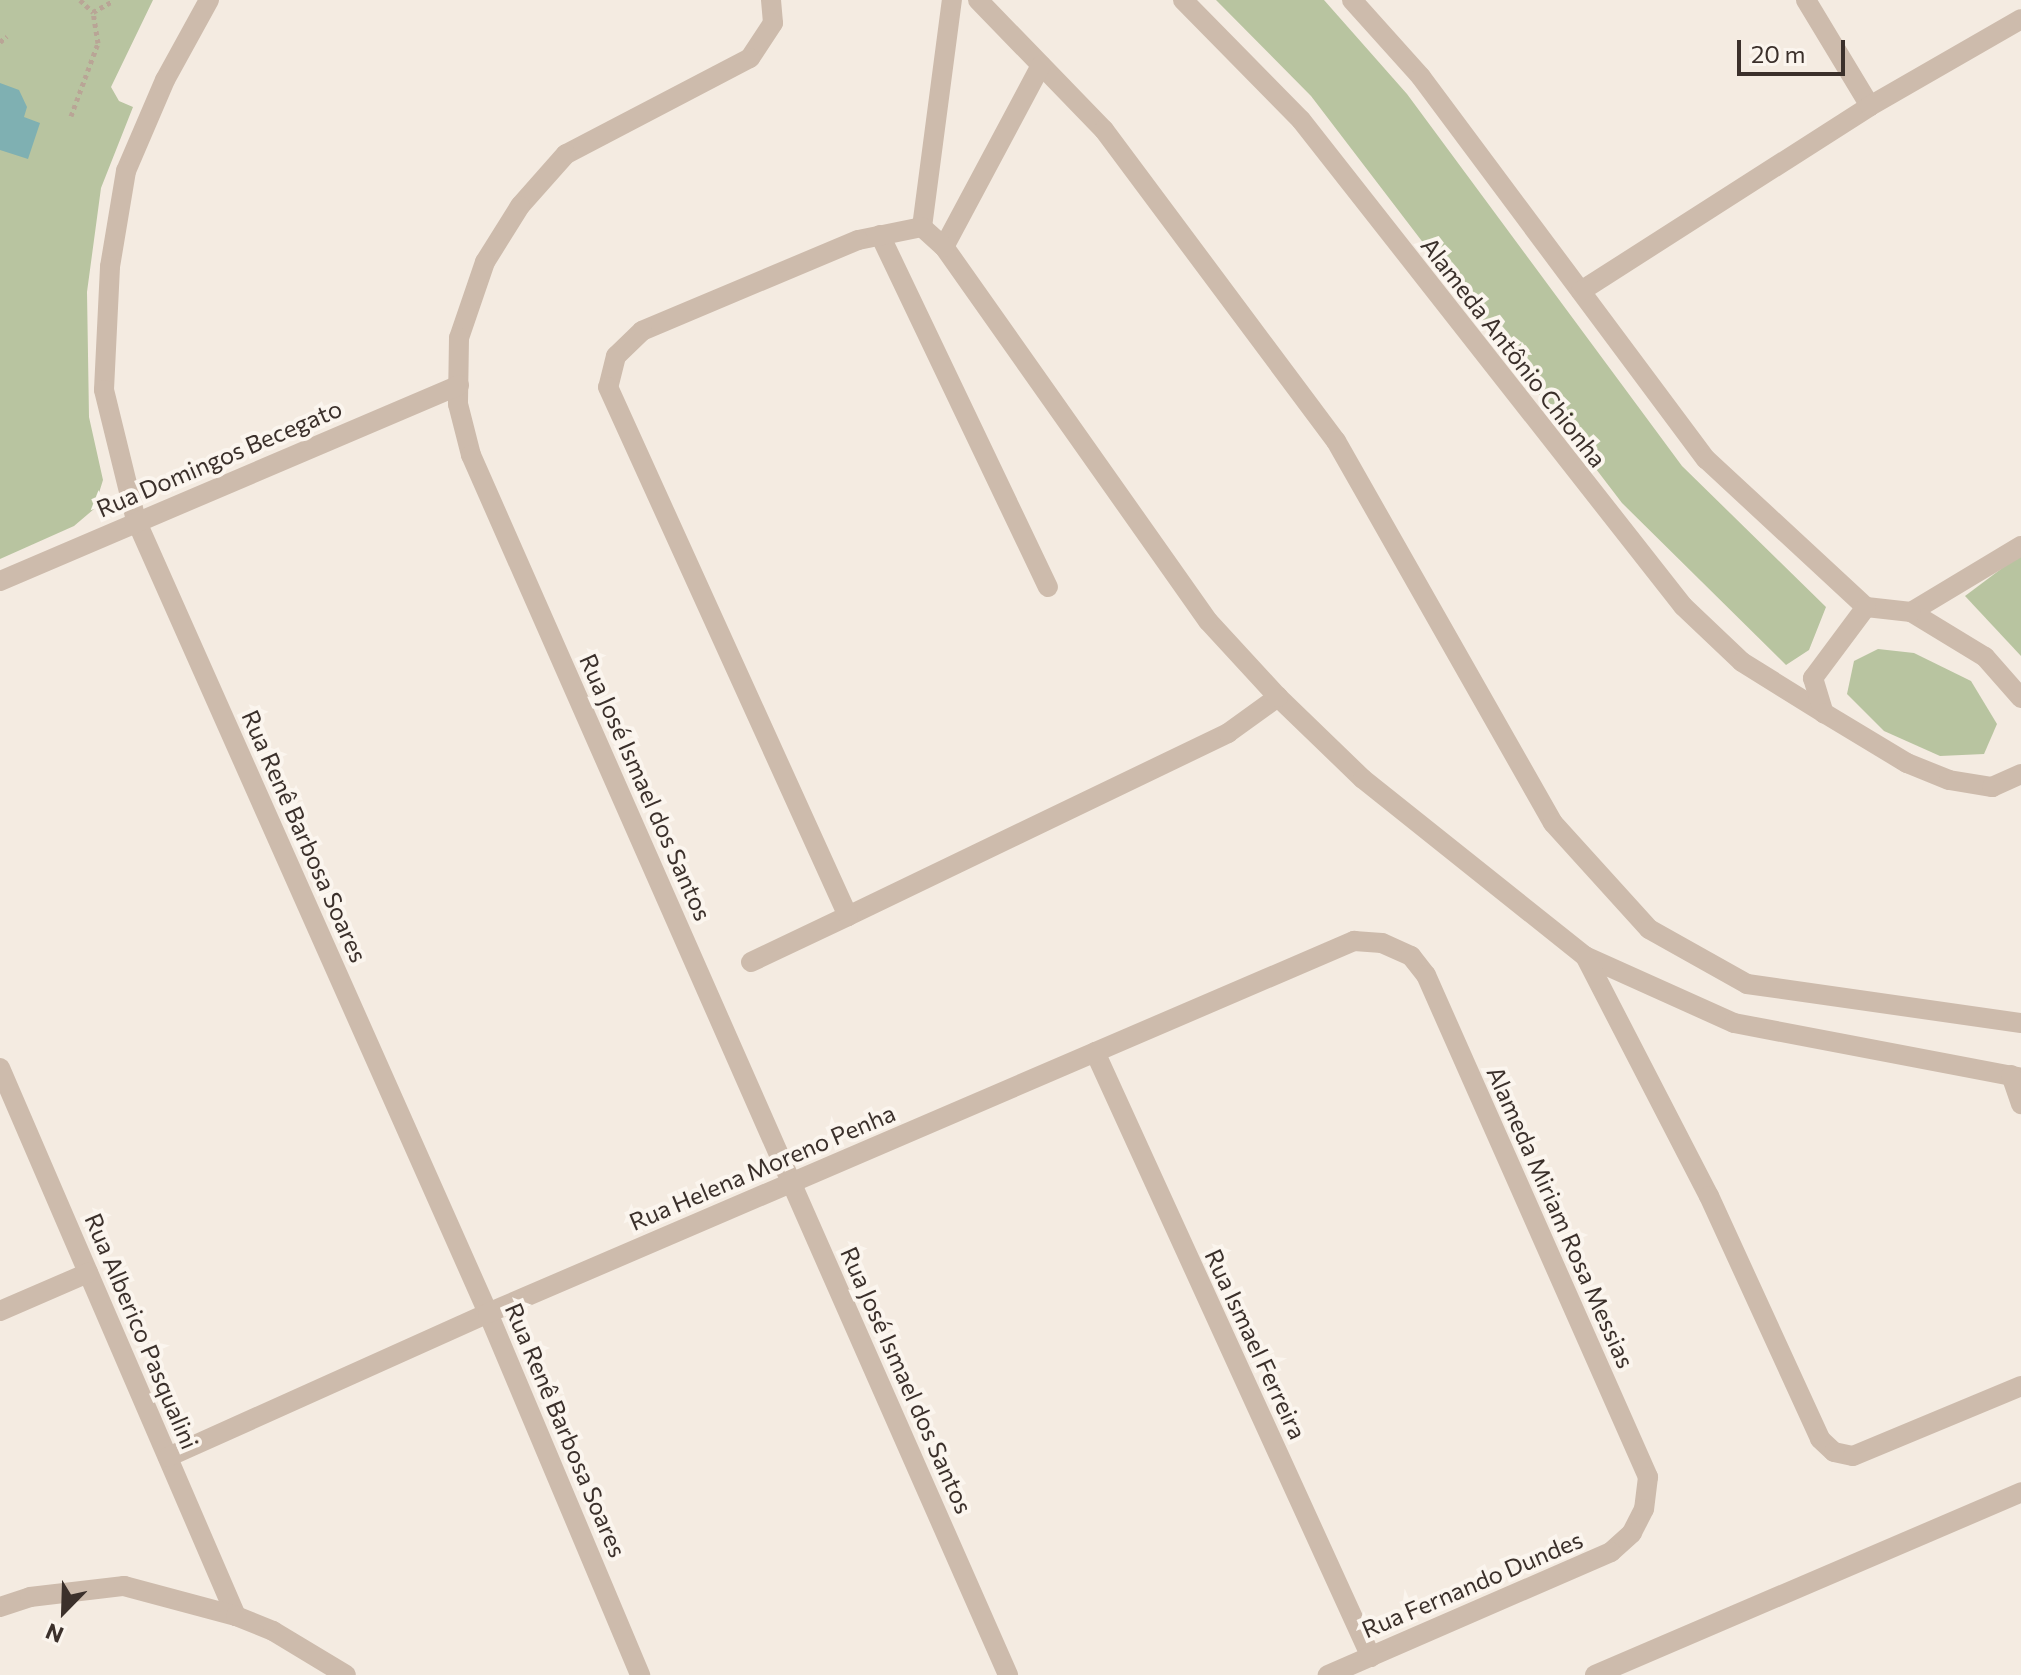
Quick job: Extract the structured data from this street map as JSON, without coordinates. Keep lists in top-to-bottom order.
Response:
{
  "streets": {
    "street": [
      "Alameda Antônio Chionha",
      "Rua Domingos Becegato",
      "Rua José Ismael dos Santos",
      "Rua Renê Barbosa Soares",
      "Rua Helena Moreno Penha",
      "Alameda Miriam Rosa Messias",
      "Rua Alberico Pasqualini",
      "Rua Ismael Ferreira",
      "Rua Fernando Dundes"
    ]
  },
  "crossings": [
    ["Rua Domingos Becegato", "Rua José Ismael dos Santos"],
    ["Rua Domingos Becegato", "Rua Renê Barbosa Soares"],
    ["Rua José Ismael dos Santos", "Rua Helena Moreno Penha"],
    ["Rua Renê Barbosa Soares", "Rua Helena Moreno Penha"],
    ["Rua Helena Moreno Penha", "Alameda Miriam Rosa Messias"],
    ["Rua Helena Moreno Penha", "Rua Alberico Pasqualini"],
    ["Rua Helena Moreno Penha", "Rua Ismael Ferreira"],
    ["Alameda Miriam Rosa Messias", "Rua Fernando Dundes"],
    ["Rua Ismael Ferreira", "Rua Fernando Dundes"]
  ],
  "scale_bar": "20 m",
  "north": "bottom left"
}
